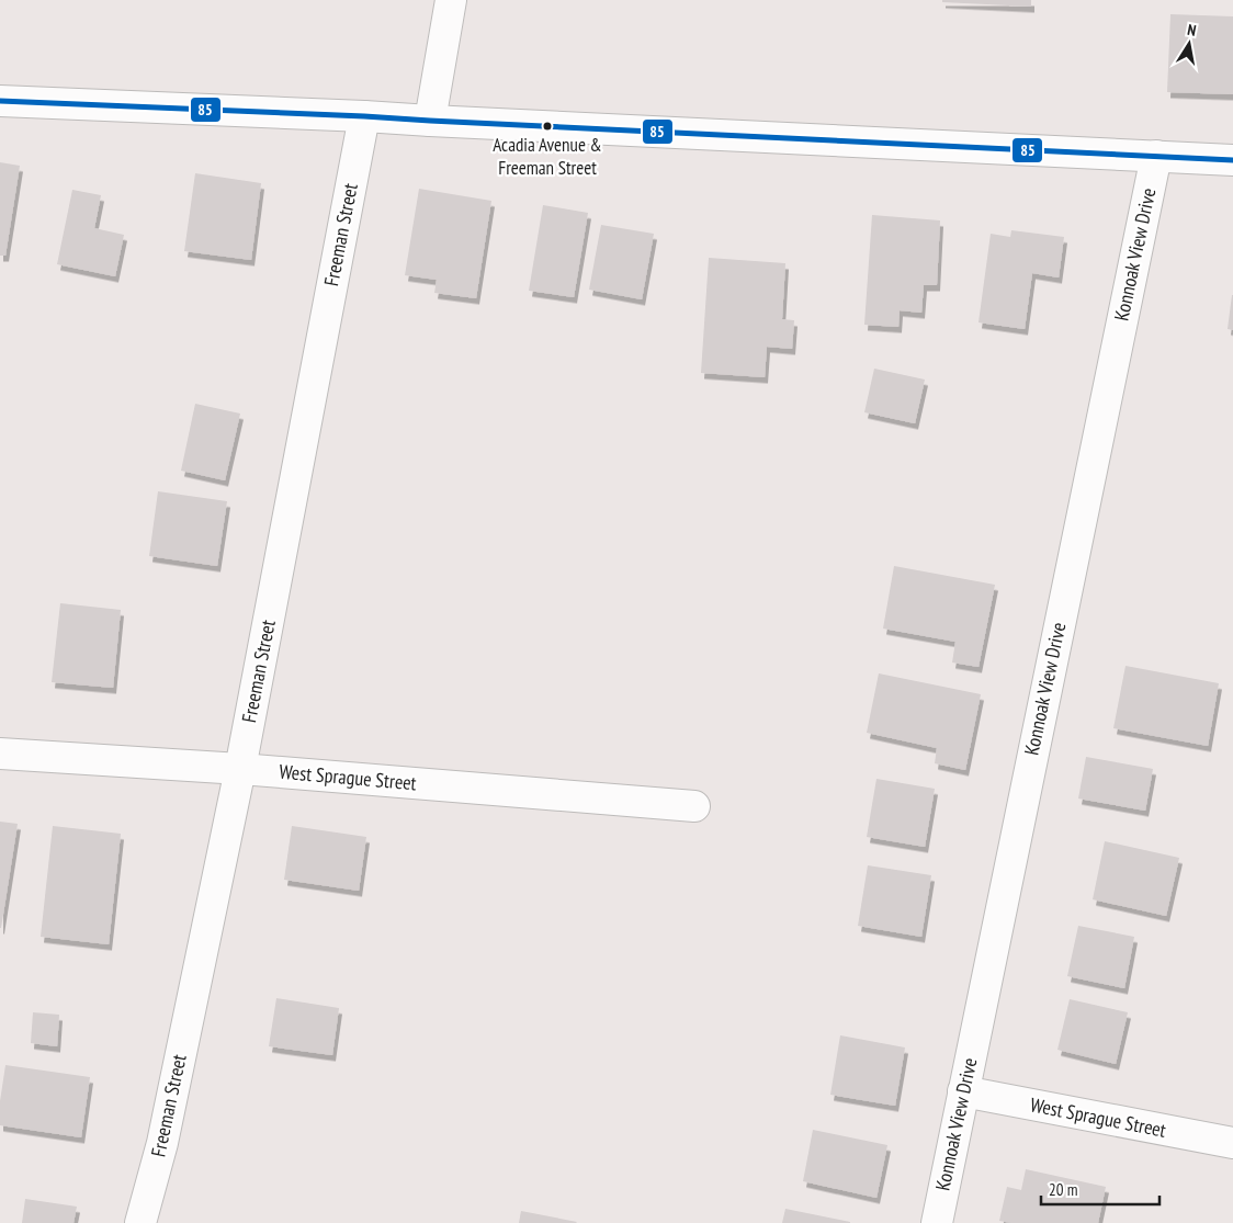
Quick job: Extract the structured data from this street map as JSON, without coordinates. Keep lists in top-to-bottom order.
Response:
{
  "streets": {
    "street": ["Freeman Street", "Konnoak View Drive", "West Sprague Street"]
  },
  "crossings": [
    ["Freeman Street", "West Sprague Street"],
    ["Konnoak View Drive", "West Sprague Street"]
  ],
  "places": ["Acadia Avenue & Freeman Street"],
  "lines": ["transit line 85"],
  "scale_bar": "20 m",
  "north": "top"
}
